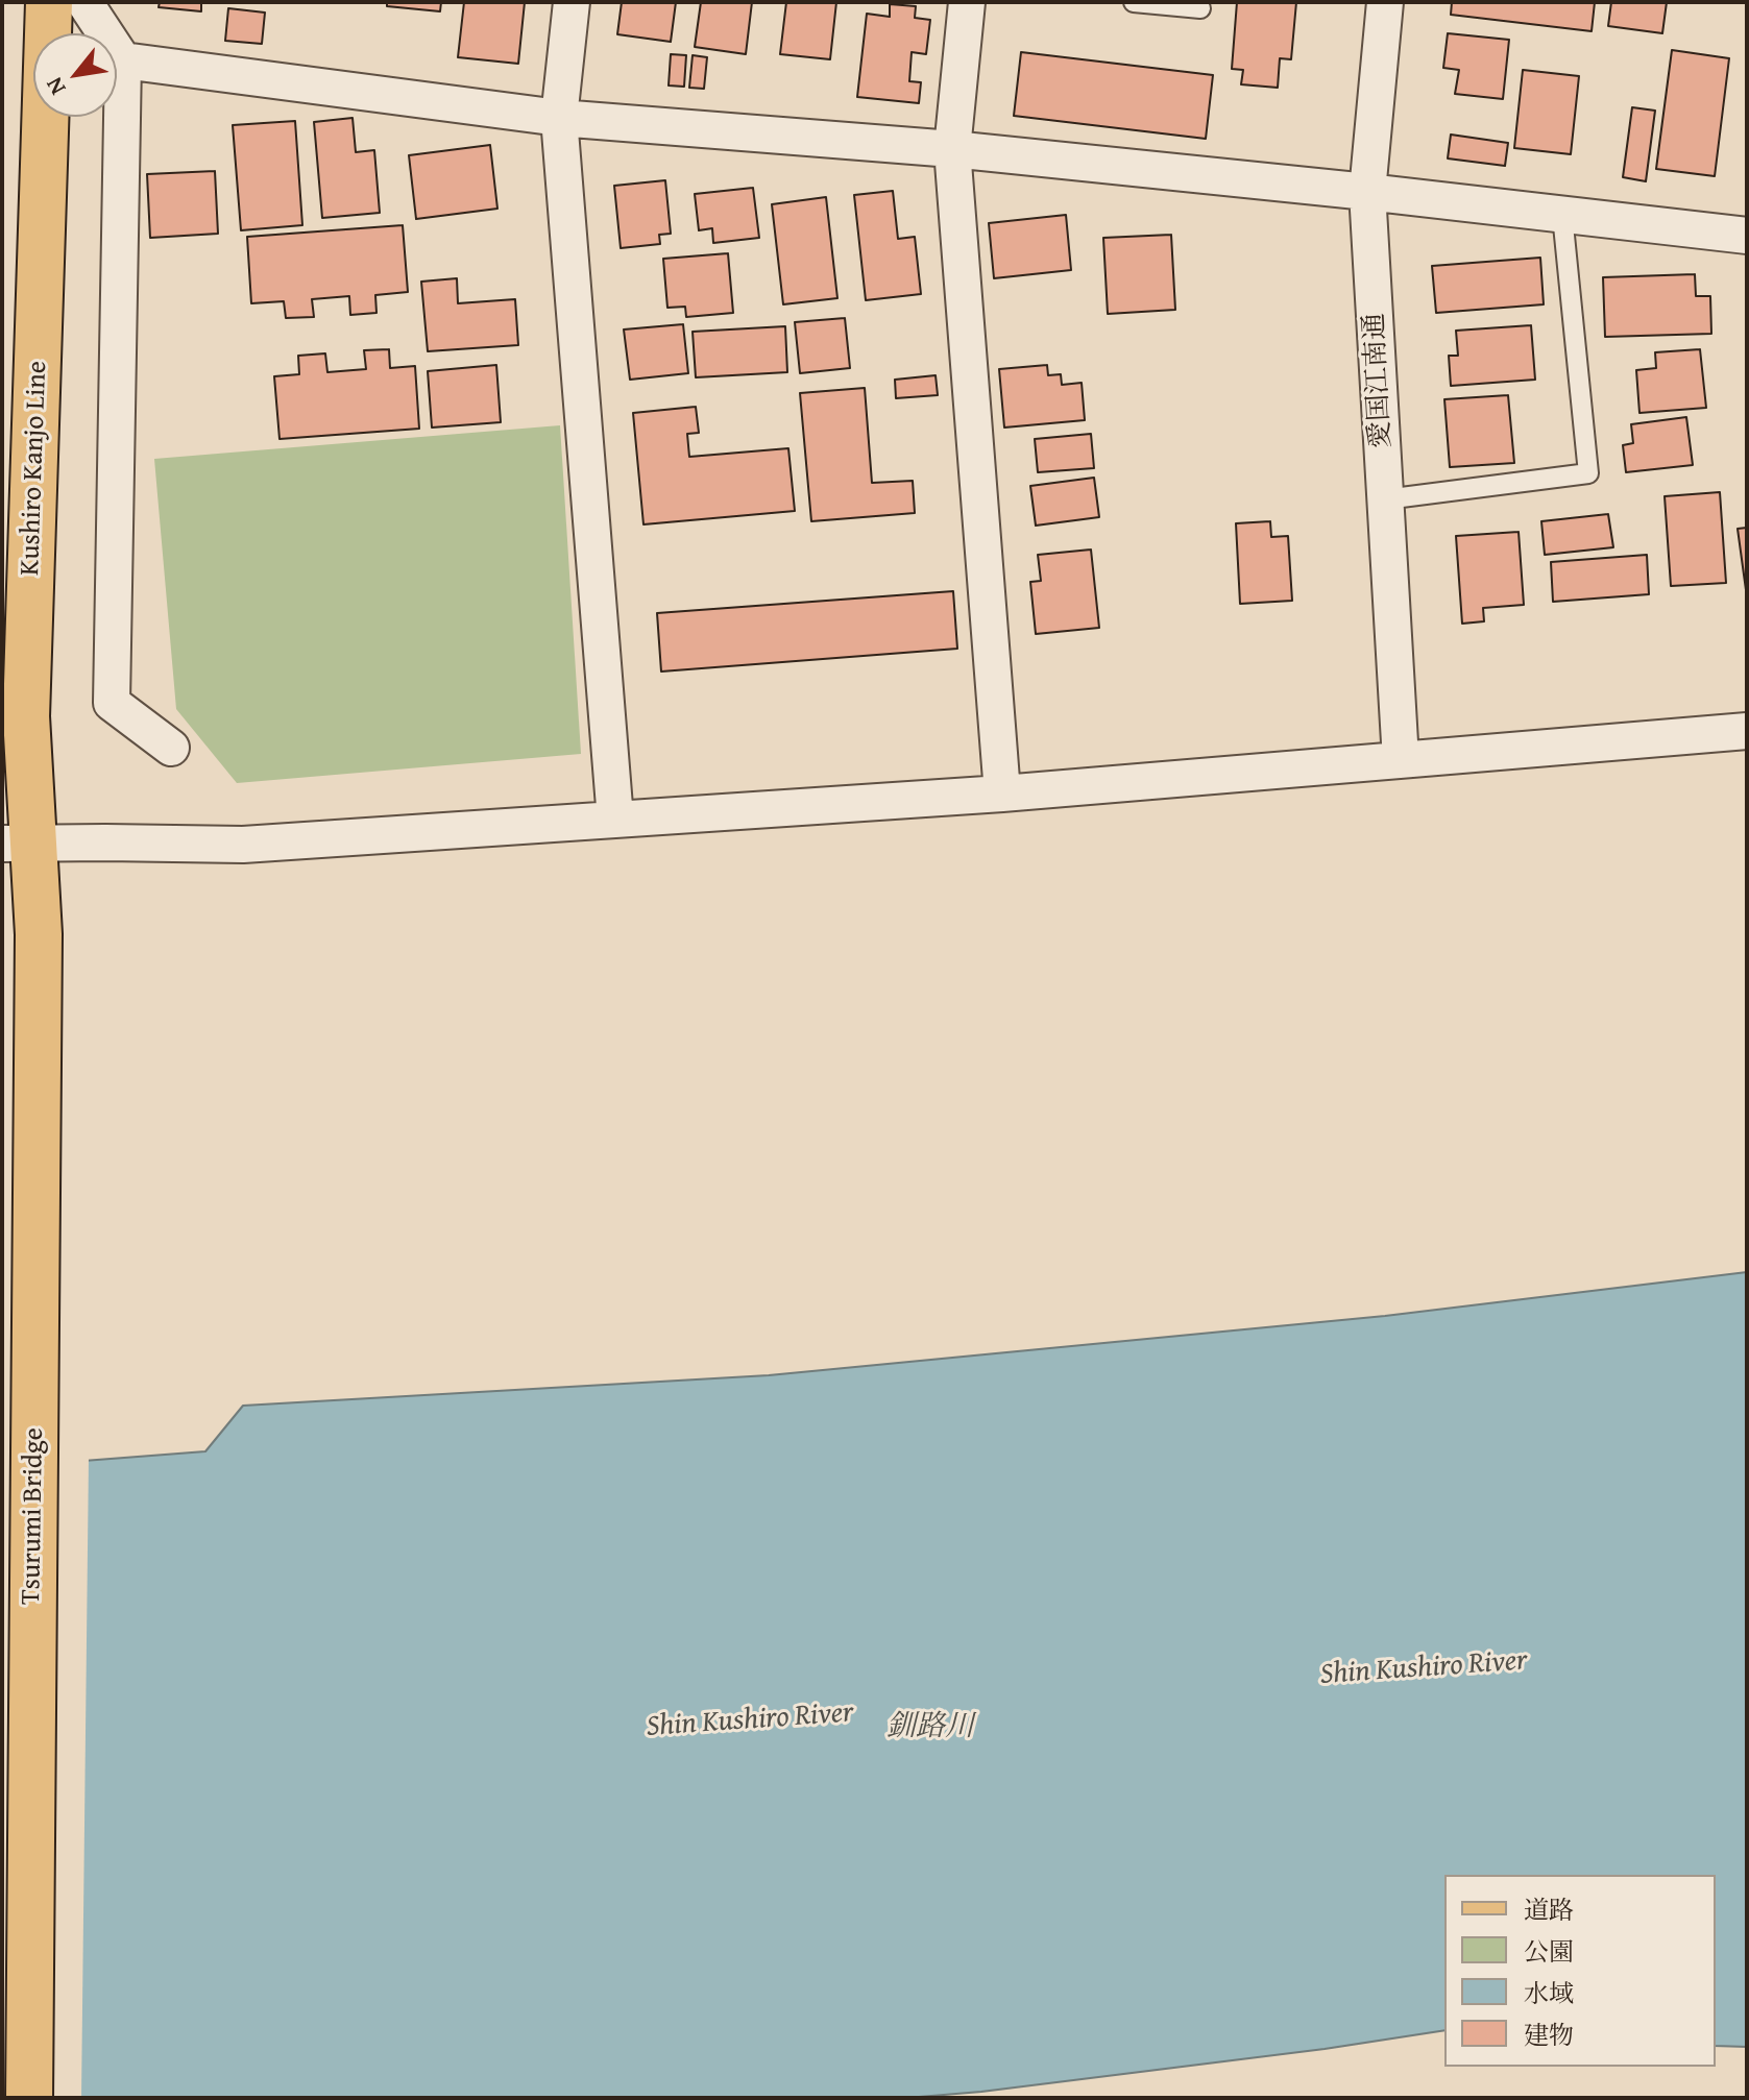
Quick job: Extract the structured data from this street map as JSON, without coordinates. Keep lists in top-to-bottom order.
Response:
{
  "streets": {
    "main road": ["Kushiro Kanjo Line", "Tsurumi Bridge"],
    "street": ["愛国江南通"]
  },
  "crossings": [
    ["Kushiro Kanjo Line", "Tsurumi Bridge"]
  ],
  "water": ["Shin Kushiro River", "釧路川"],
  "legend": [
    "道路",
    "公園",
    "水域",
    "建物"
  ],
  "north": "bottom left"
}
